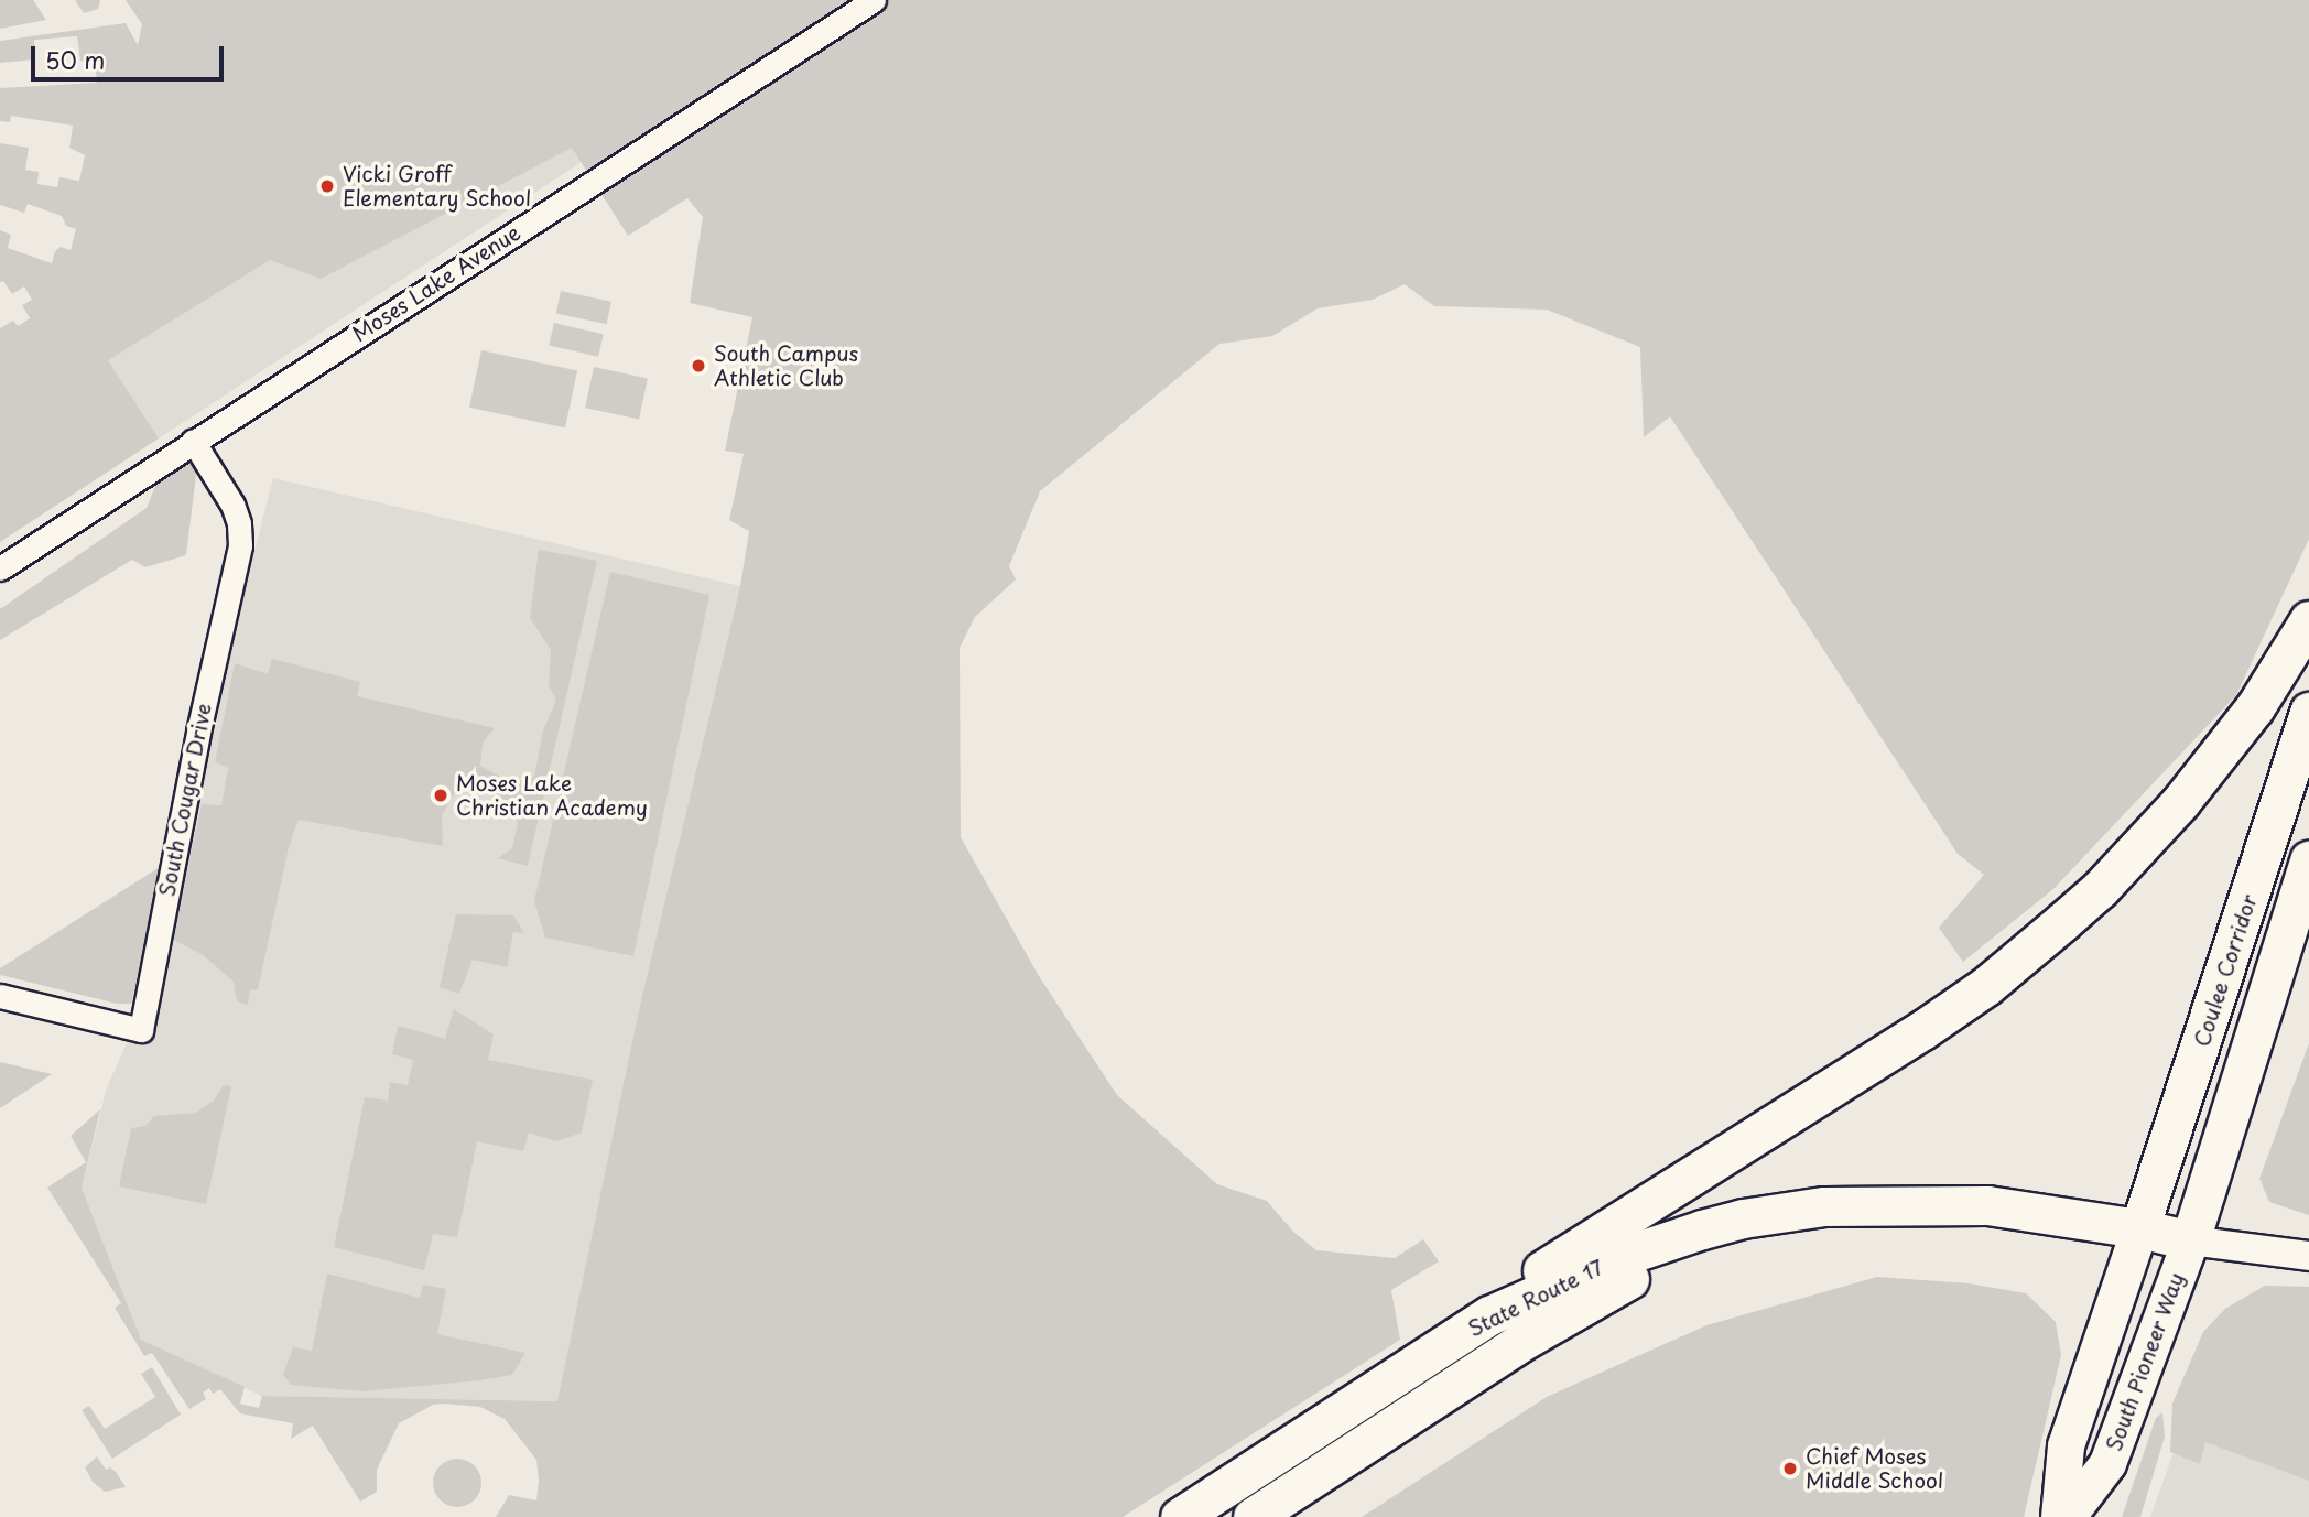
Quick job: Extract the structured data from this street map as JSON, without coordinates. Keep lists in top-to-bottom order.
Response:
{
  "streets": {
    "highway": ["Coulee Corridor", "State Route 17"],
    "main road": ["South Pioneer Way"],
    "street": ["Moses Lake Avenue", "South Cougar Drive"]
  },
  "crossings": [
    ["Moses Lake Avenue", "South Cougar Drive"],
    ["Coulee Corridor", "State Route 17"],
    ["State Route 17", "South Pioneer Way"]
  ],
  "places": [
    "Vicki Groff Elementary School",
    "South Campus Athletic Club",
    "Moses Lake Christian Academy",
    "Chief Moses Middle School"
  ],
  "scale_bar": "50 m"
}
